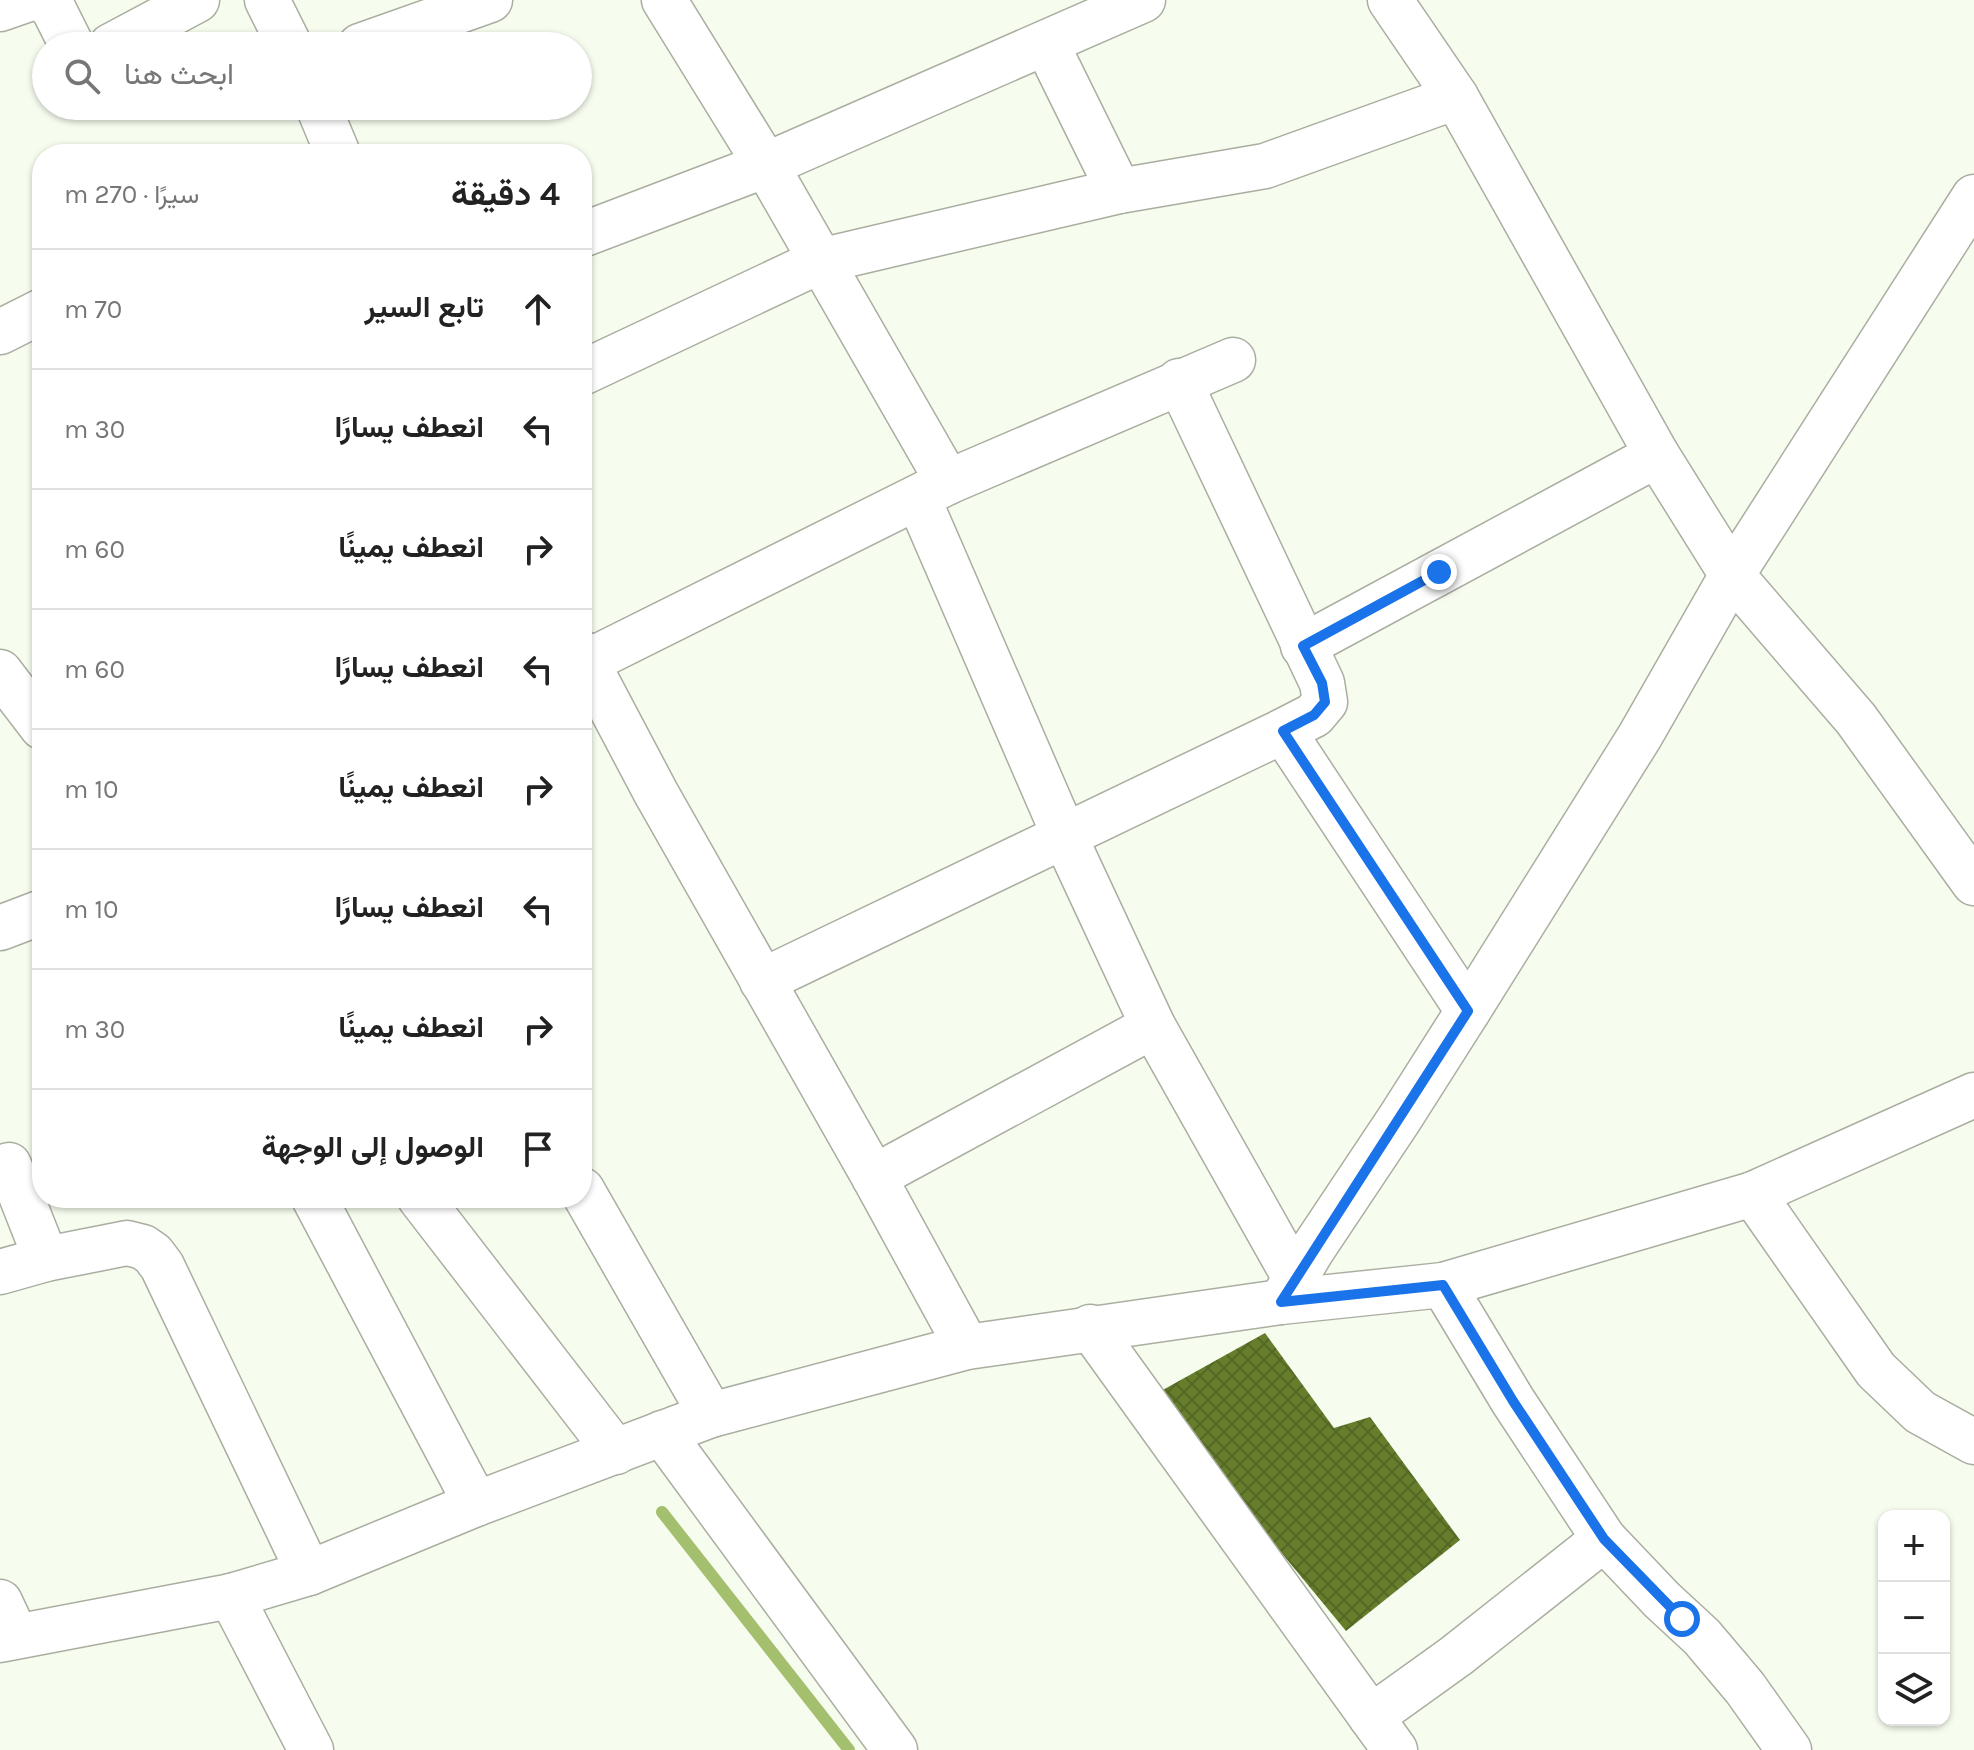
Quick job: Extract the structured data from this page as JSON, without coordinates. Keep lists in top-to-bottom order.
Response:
{
  "page": {
    "search": "ابحث هنا",
    "heading": ["4 دقيقة", "سيرًا · 270 m"],
    "list": [
      ["تابع السير", "70 m"],
      ["انعطف يسارًا", "30 m"],
      ["انعطف يمينًا", "60 m"],
      ["انعطف يسارًا", "60 m"],
      ["انعطف يمينًا", "10 m"],
      ["انعطف يسارًا", "10 m"],
      ["انعطف يمينًا", "30 m"],
      "الوصول إلى الوجهة"
    ],
    "map_buttons": ["+", "−"]
  }
}
